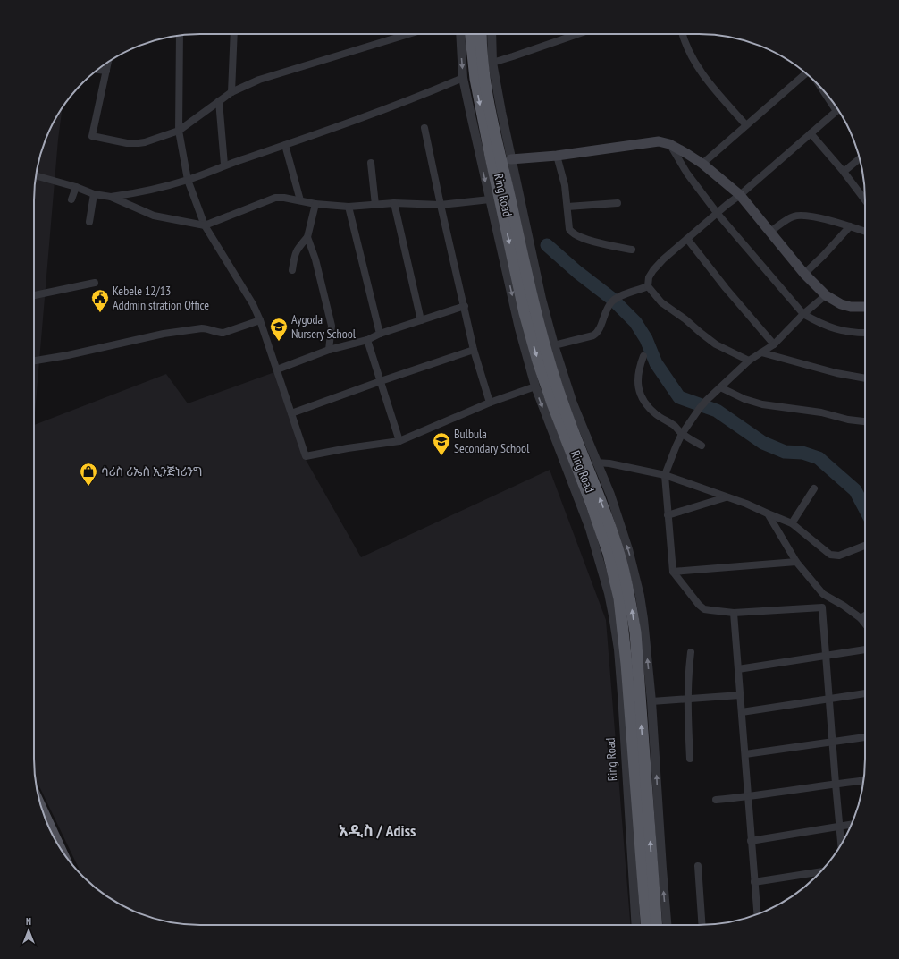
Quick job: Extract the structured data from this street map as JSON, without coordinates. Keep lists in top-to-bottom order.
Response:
{
  "streets": {
    "highway": ["Ring Road"]
  },
  "districts": ["አዲስ / Adiss"],
  "places": {
    "public building": ["Kebele 12/13 Addministration Office"],
    "school or university": ["Aygoda Nursery School", "Bulbula Secondary School"],
    "shop": ["ሳሪስ ሪኤስ ኢንጅነሪንግ"]
  },
  "north": "top"
}
